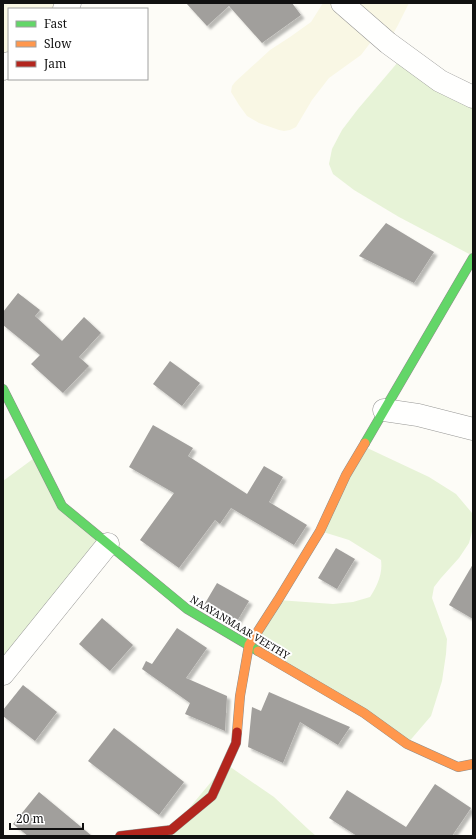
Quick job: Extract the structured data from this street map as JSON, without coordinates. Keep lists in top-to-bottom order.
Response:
{
  "streets": {
    "street": ["NAAYANMAAR VEETHY"]
  },
  "legend": ["Fast", "Slow", "Jam"],
  "scale_bar": "20 m"
}
